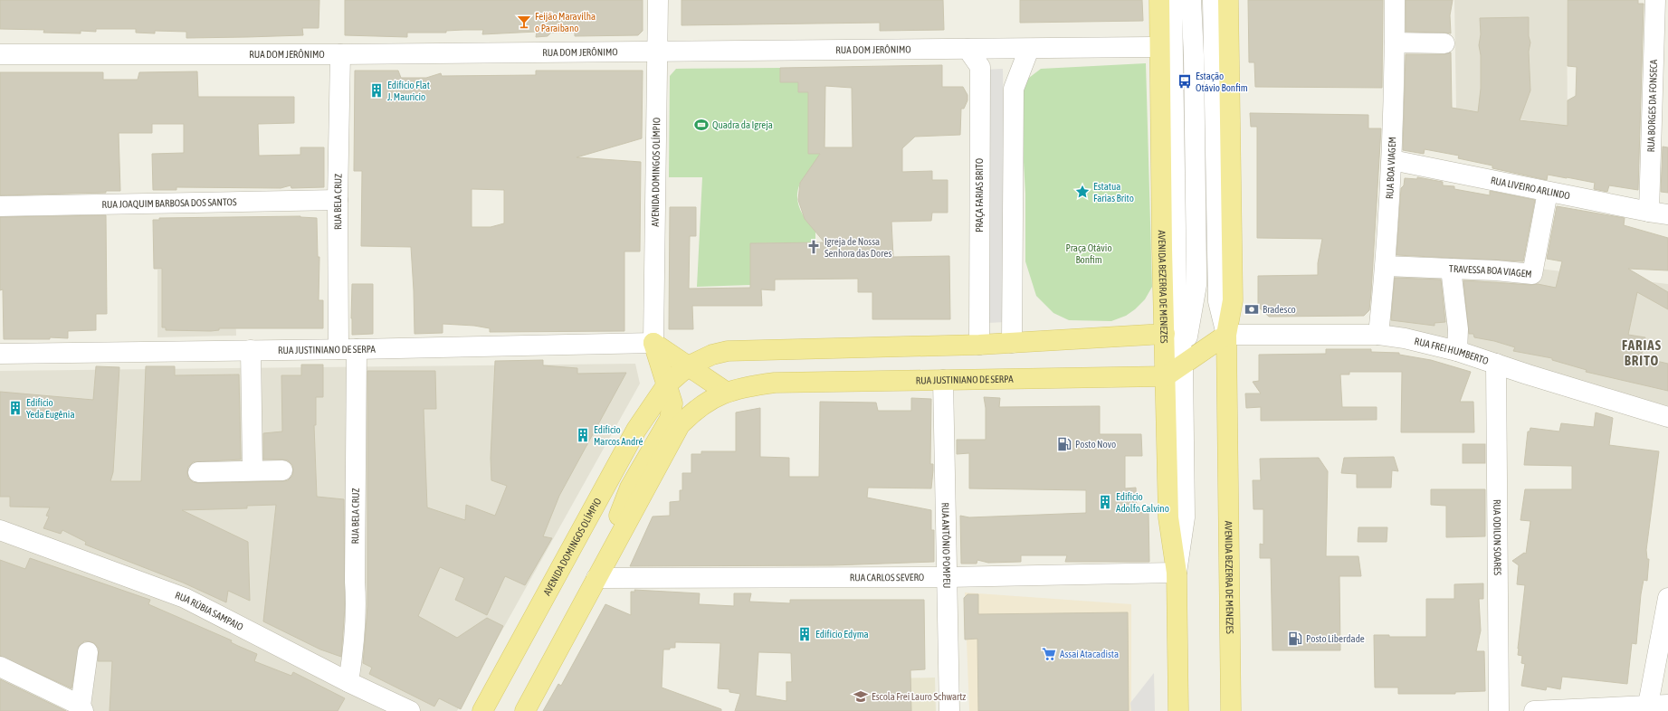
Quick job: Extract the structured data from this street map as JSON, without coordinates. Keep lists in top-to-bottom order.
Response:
{
  "streets": {
    "main road": ["AVENIDA DOMINGOS OLÍMPIO", "AVENIDA BEZERRA DE MENEZES", "RUA JUSTINIANO DE SERPA"],
    "street": [
      "RUA DOM JERÔNIMO",
      "RUA BORGES DA FONSECA",
      "RUA BOA VIAGEM",
      "RUA LIVEIRO ARLINDO",
      "PRAÇA FARIAS BRITO",
      "RUA BELA CRUZ",
      "RUA JOAQUIM BARBOSA DOS SANTOS",
      "TRAVESSA BOA VIAGEM",
      "RUA FREI HUMBERTO",
      "RUA ODILON SOARES",
      "RUA ANTÔNIO POMPEU",
      "RUA CARLOS SEVERO",
      "RUA RÚBIA SAMPAIO"
    ]
  },
  "crossings": [
    ["RUA DOM JERÔNIMO", "AVENIDA DOMINGOS OLÍMPIO"],
    ["RUA DOM JERÔNIMO", "PRAÇA FARIAS BRITO"],
    ["RUA DOM JERÔNIMO", "RUA BELA CRUZ"],
    ["RUA DOM JERÔNIMO", "AVENIDA BEZERRA DE MENEZES"],
    ["RUA BORGES DA FONSECA", "RUA LIVEIRO ARLINDO"],
    ["RUA BOA VIAGEM", "RUA LIVEIRO ARLINDO"],
    ["RUA BOA VIAGEM", "TRAVESSA BOA VIAGEM"],
    ["RUA BOA VIAGEM", "RUA FREI HUMBERTO"],
    ["AVENIDA DOMINGOS OLÍMPIO", "RUA JUSTINIANO DE SERPA"],
    ["RUA LIVEIRO ARLINDO", "TRAVESSA BOA VIAGEM"],
    ["RUA BELA CRUZ", "RUA JOAQUIM BARBOSA DOS SANTOS"],
    ["RUA BELA CRUZ", "RUA JUSTINIANO DE SERPA"],
    ["RUA BELA CRUZ", "RUA RÚBIA SAMPAIO"],
    ["AVENIDA BEZERRA DE MENEZES", "RUA JUSTINIANO DE SERPA"],
    ["AVENIDA BEZERRA DE MENEZES", "RUA FREI HUMBERTO"],
    ["AVENIDA BEZERRA DE MENEZES", "RUA CARLOS SEVERO"],
    ["RUA JUSTINIANO DE SERPA", "RUA ANTÔNIO POMPEU"],
    ["RUA FREI HUMBERTO", "RUA ODILON SOARES"],
    ["RUA ANTÔNIO POMPEU", "RUA CARLOS SEVERO"]
  ],
  "districts": ["FARIAS BRITO"],
  "parks": ["Praça Otávio Bonfim"],
  "places": {
    "bar": ["Feijão Maravilha o Paraibano"],
    "bus stop": ["Estação Otávio Bonfim"],
    "building": [
      "Edifício Flat J. Mauricio",
      "Edifício Yeda Eugênia",
      "Edifício Marcos André",
      "Edifício Adolfo Calvino",
      "Edifício Edyma"
    ],
    "sports": ["Quadra da Igreja"],
    "place": ["Estatua Farias Brito"],
    "church": ["Igreja de Nossa Senhora das Dores"],
    "bank": ["Bradesco"],
    "fuel station": ["Posto Novo", "Posto Liberdade"],
    "supermarket": ["Assaí Atacadista"],
    "school or university": ["Escola Frei Lauro Schwartz"]
  }
}
